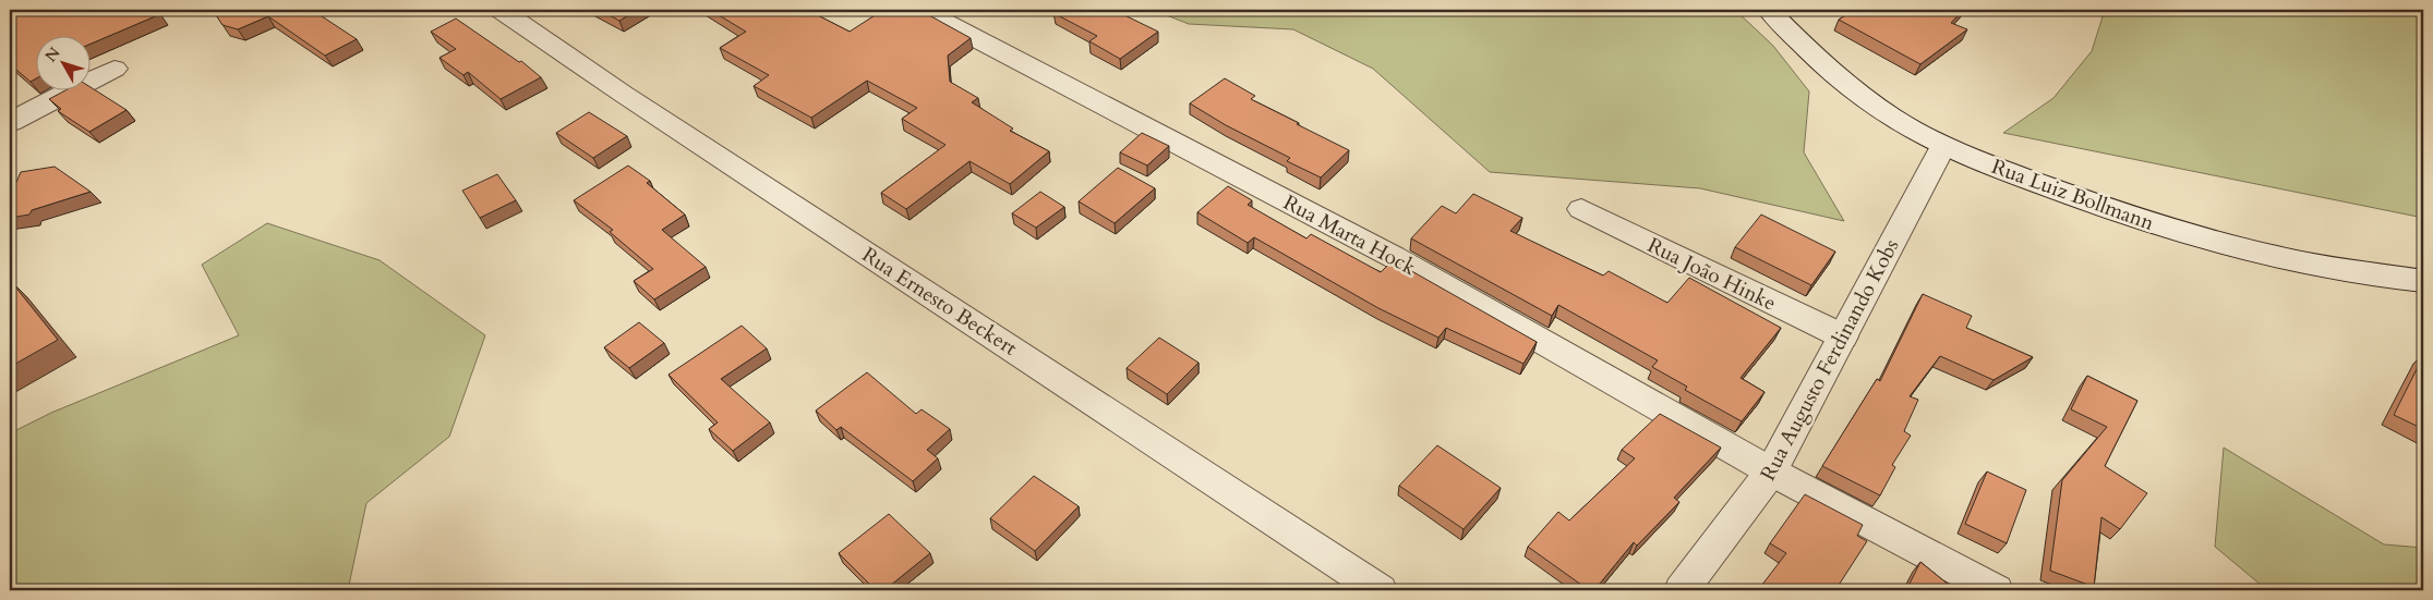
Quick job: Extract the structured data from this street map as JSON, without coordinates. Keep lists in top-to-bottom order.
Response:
{
  "streets": {
    "street": [
      "Rua Luiz Bollmann",
      "Rua Marta Hock",
      "Rua João Hinke",
      "Rua Ernesto Beckert",
      "Rua Augusto Ferdinando Kobs"
    ]
  },
  "crossings": [
    ["Rua Luiz Bollmann", "Rua Augusto Ferdinando Kobs"],
    ["Rua Marta Hock", "Rua Augusto Ferdinando Kobs"],
    ["Rua João Hinke", "Rua Augusto Ferdinando Kobs"]
  ],
  "north": "top left"
}
